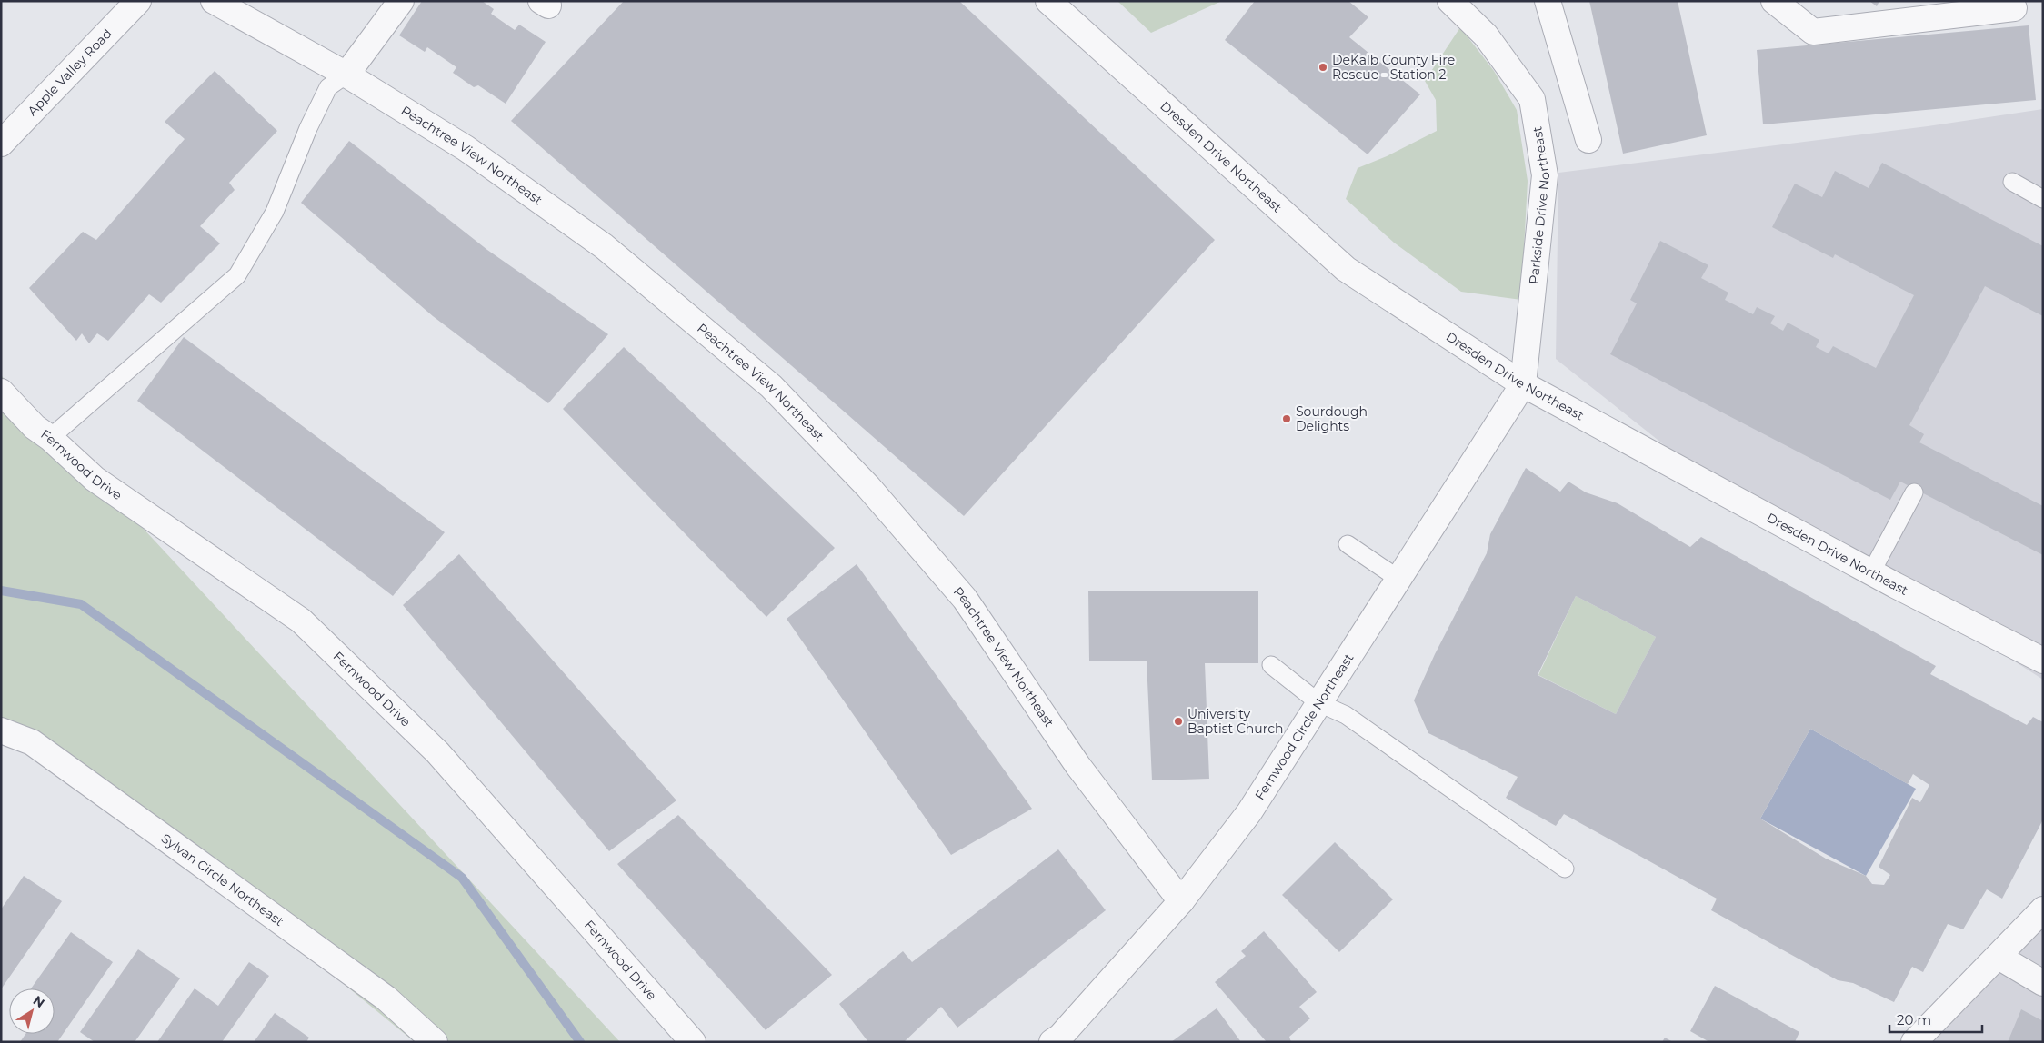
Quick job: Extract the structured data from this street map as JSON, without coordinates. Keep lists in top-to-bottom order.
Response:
{
  "streets": {
    "street": [
      "Apple Valley Road",
      "Peachtree View Northeast",
      "Dresden Drive Northeast",
      "Parkside Drive Northeast",
      "Fernwood Drive",
      "Fernwood Circle Northeast",
      "Sylvan Circle Northeast"
    ]
  },
  "crossings": [
    ["Peachtree View Northeast", "Fernwood Circle Northeast"],
    ["Dresden Drive Northeast", "Parkside Drive Northeast"],
    ["Dresden Drive Northeast", "Fernwood Circle Northeast"],
    ["Parkside Drive Northeast", "Fernwood Circle Northeast"]
  ],
  "places": ["DeKalb County Fire Rescue - Station 2", "Sourdough Delights", "University Baptist Church"],
  "scale_bar": "20 m",
  "north": "top right"
}
